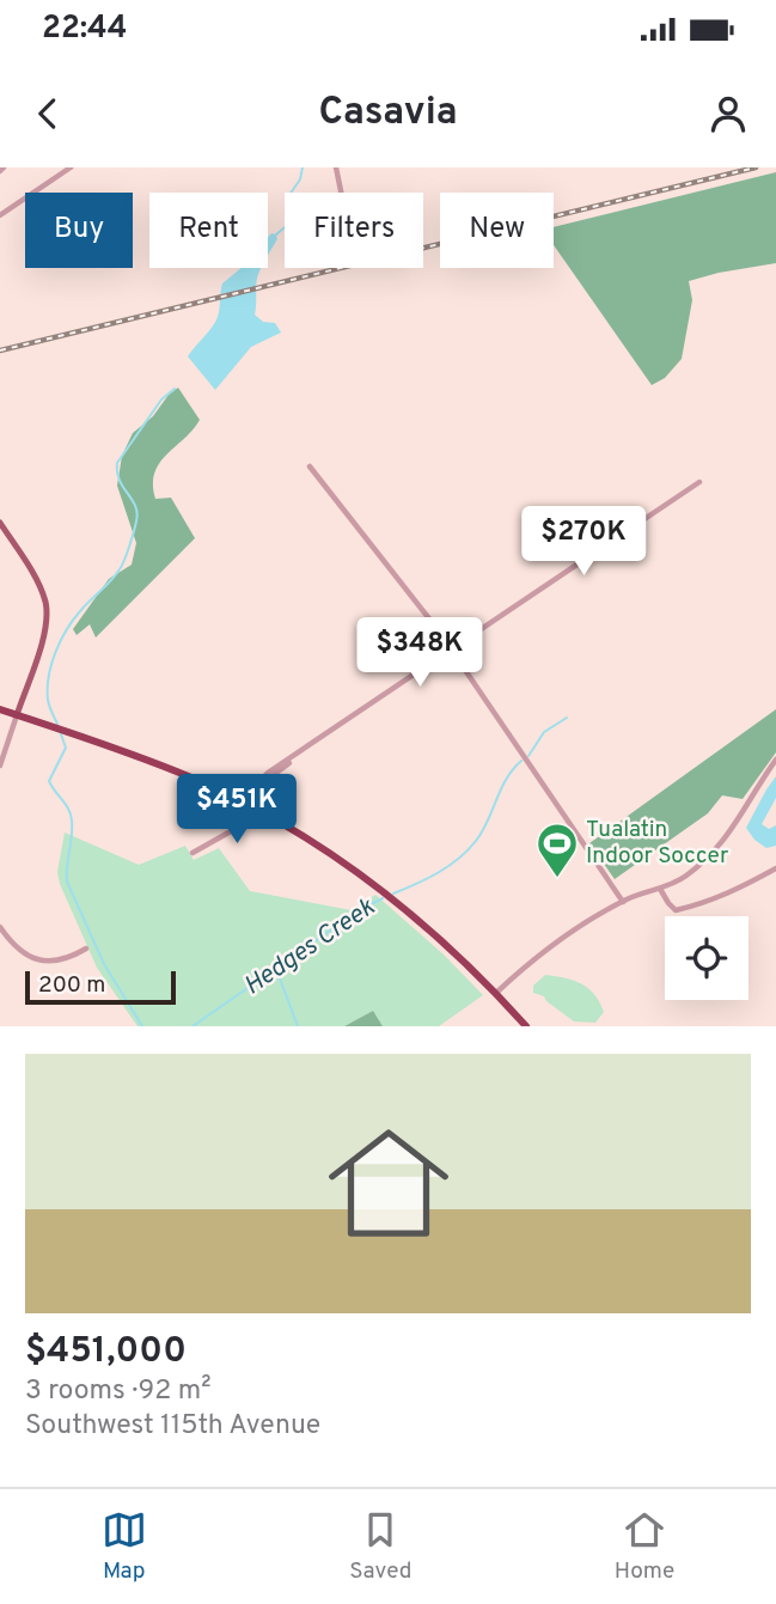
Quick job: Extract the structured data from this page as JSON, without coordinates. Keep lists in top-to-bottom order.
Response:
{
  "water": ["Hedges Creek"],
  "places": {
    "sports": ["Tualatin Indoor Soccer"]
  },
  "scale_bar": "200 m",
  "page": {
    "status": "22:44",
    "header": "Casavia",
    "chip": [
      "Buy",
      "Rent",
      "Filters",
      "New"
    ],
    "price": ["$270K", "$348K", "$451K"],
    "scale": "200 m",
    "list": [
      {
        "name": "$451,000",
        "note": "3 rooms · 92 m² · Southwest 115th Avenue"
      }
    ],
    "tabs": ["Map", "Saved", "Home"]
  }
}
